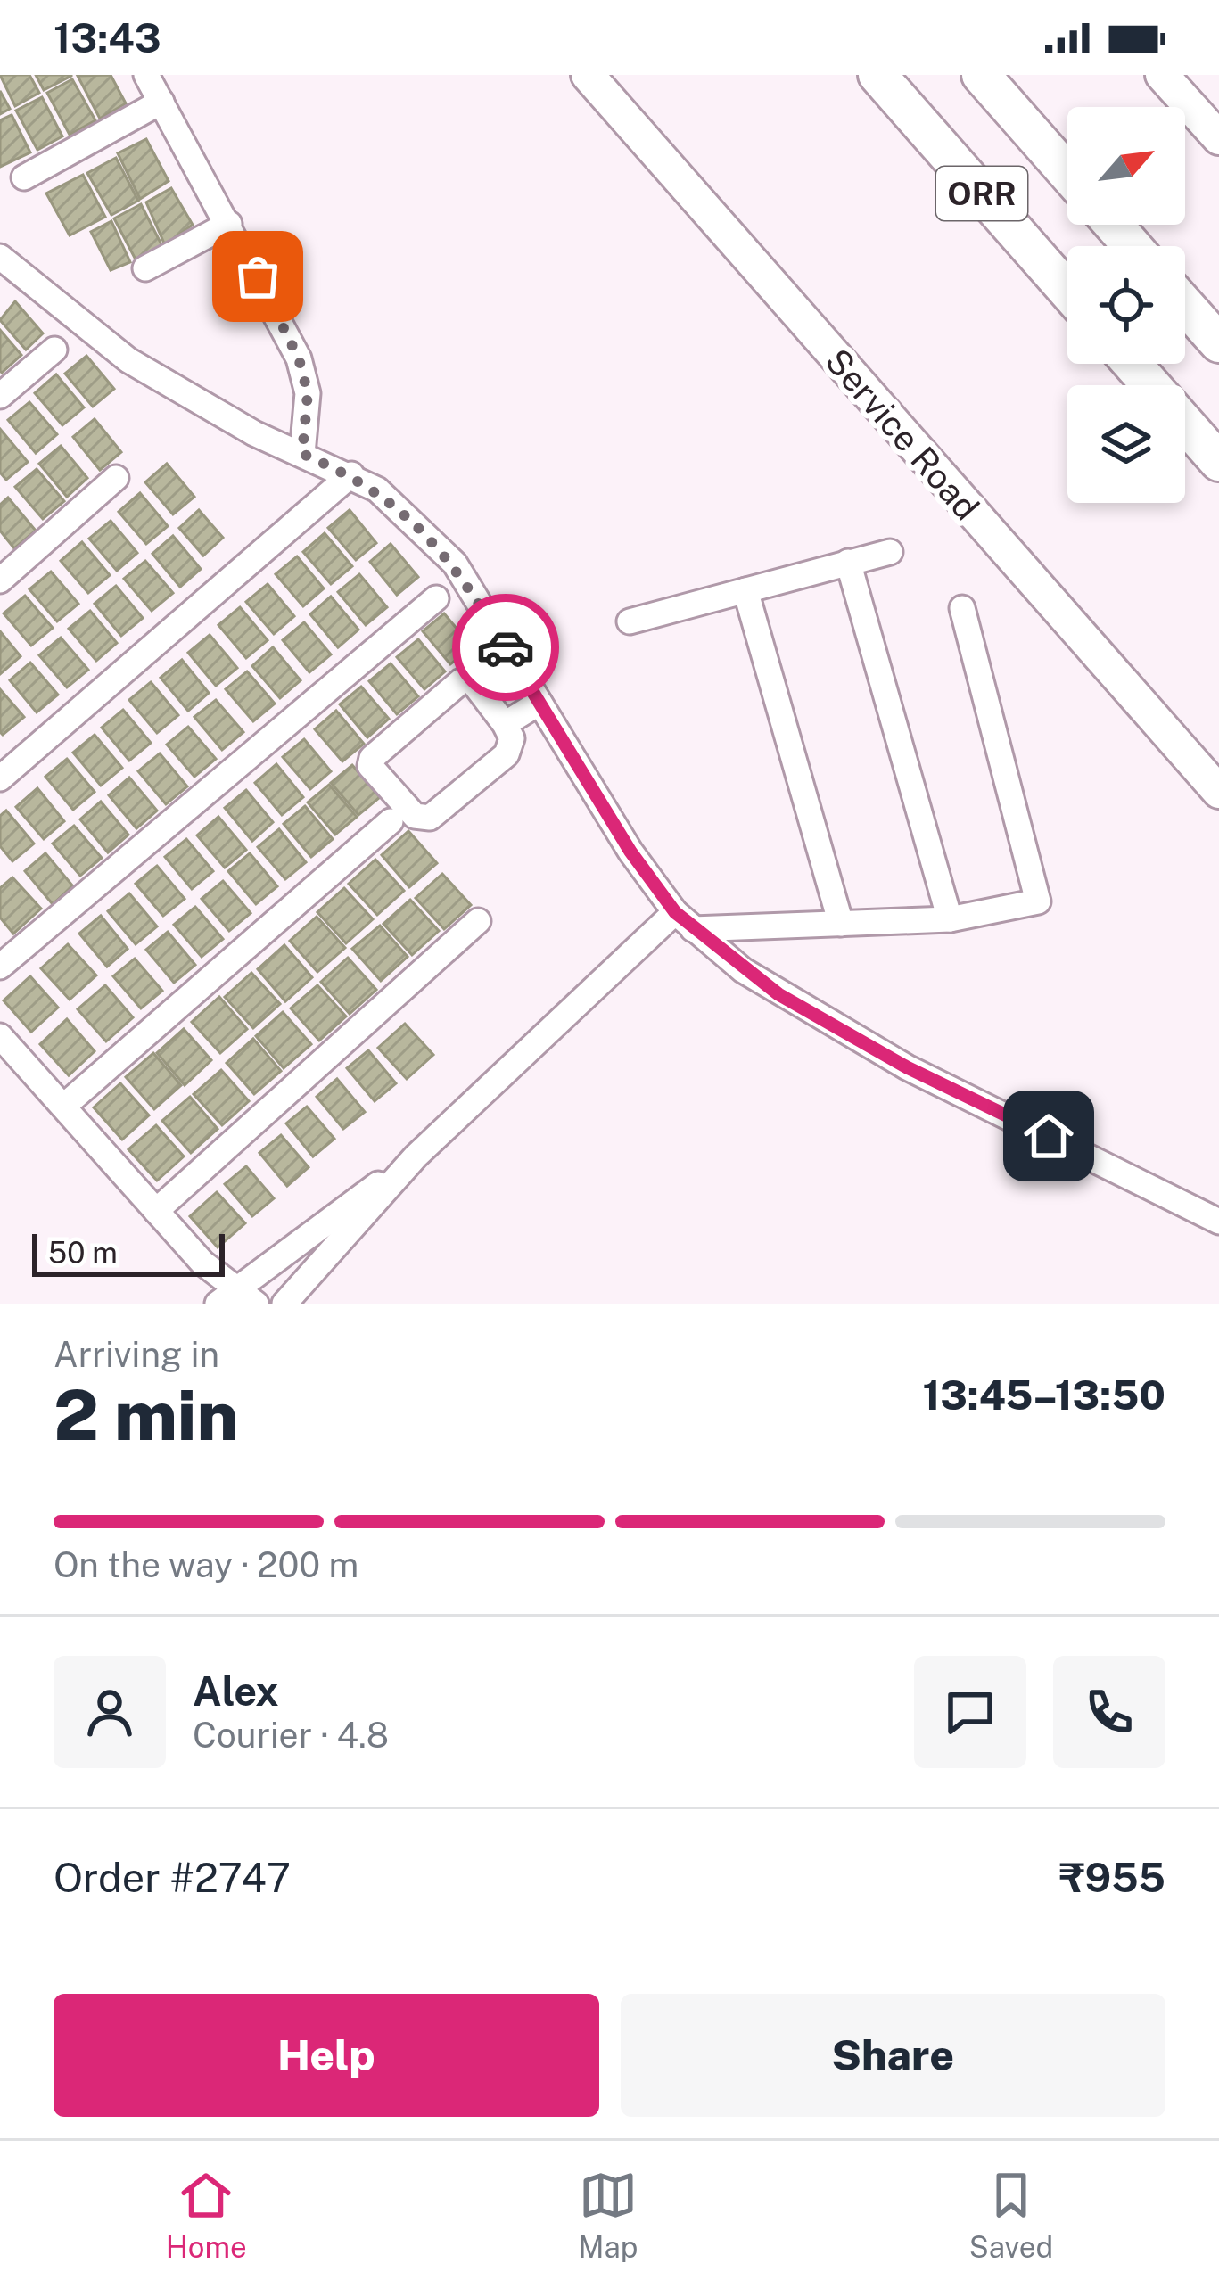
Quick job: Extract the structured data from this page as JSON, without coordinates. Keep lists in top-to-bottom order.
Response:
{
  "streets": {
    "highway": ["ORR"],
    "main road": ["Service Road"]
  },
  "scale_bar": "50 m",
  "north": "top right",
  "page": {
    "status": "13:43",
    "scale": "50 m",
    "heading": ["2 min", "Arriving in", "13:45–13:50"],
    "panel": [
      "Alex",
      "Courier · 4.8",
      "Order #2747",
      "₹955"
    ],
    "bar": "On the way · 200 m",
    "buttons": ["Help", "Share"],
    "tabs": ["Home", "Map", "Saved"]
  }
}
